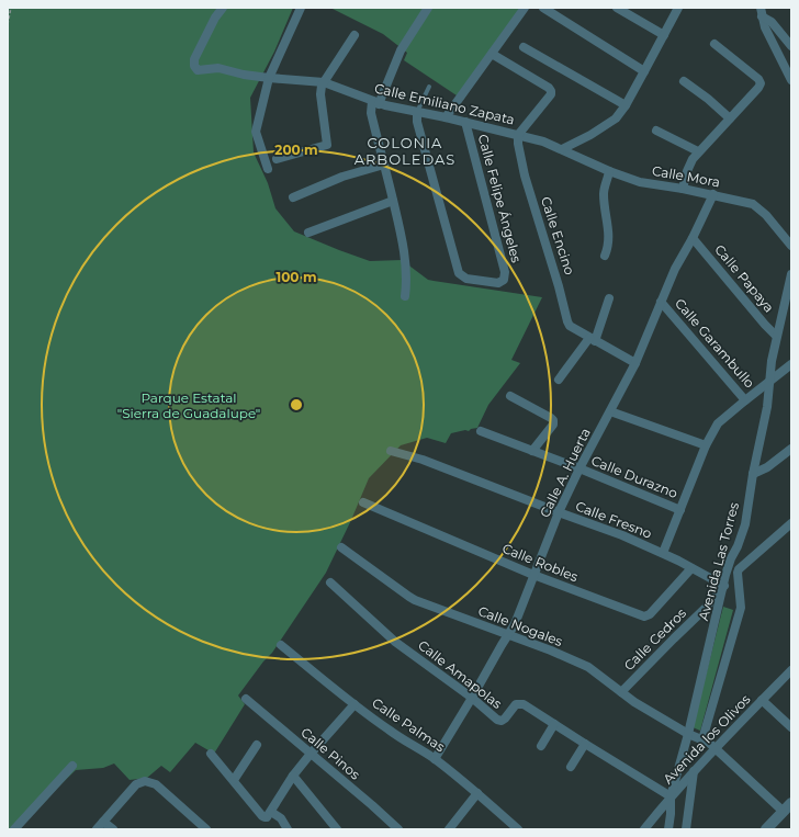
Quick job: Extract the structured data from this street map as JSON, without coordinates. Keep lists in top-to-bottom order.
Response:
{
  "streets": {
    "street": [
      "Calle Emiliano Zapata",
      "Calle Mora",
      "Calle Felipe Ángeles",
      "Calle Encino",
      "Calle Papaya",
      "Calle Garambullo",
      "Calle A. Huerta",
      "Calle Durazno",
      "Calle Fresno",
      "Avenida Las Torres",
      "Calle Robles",
      "Calle Nogales",
      "Calle Cedros",
      "Calle Amapolas",
      "Calle Palmas",
      "Avenida los Olivos",
      "Calle Pinos"
    ]
  },
  "crossings": [
    ["Calle Emiliano Zapata", "Calle Mora"],
    ["Calle Emiliano Zapata", "Calle Felipe Ángeles"],
    ["Calle Emiliano Zapata", "Calle Encino"],
    ["Calle Mora", "Calle A. Huerta"],
    ["Calle Encino", "Calle A. Huerta"],
    ["Calle Papaya", "Calle A. Huerta"],
    ["Calle Papaya", "Avenida Las Torres"],
    ["Calle Garambullo", "Calle A. Huerta"],
    ["Calle Garambullo", "Avenida Las Torres"],
    ["Calle A. Huerta", "Calle Durazno"],
    ["Calle A. Huerta", "Calle Fresno"],
    ["Calle A. Huerta", "Calle Robles"],
    ["Calle A. Huerta", "Calle Nogales"],
    ["Calle A. Huerta", "Calle Amapolas"],
    ["Calle A. Huerta", "Calle Palmas"],
    ["Calle Fresno", "Avenida Las Torres"],
    ["Calle Fresno", "Calle Robles"],
    ["Calle Fresno", "Calle Cedros"],
    ["Avenida Las Torres", "Calle Nogales"],
    ["Avenida Las Torres", "Calle Cedros"],
    ["Avenida Las Torres", "Calle Amapolas"],
    ["Avenida Las Torres", "Avenida los Olivos"],
    ["Calle Nogales", "Calle Cedros"],
    ["Calle Nogales", "Avenida los Olivos"],
    ["Calle Amapolas", "Avenida los Olivos"]
  ],
  "districts": ["COLONIA ARBOLEDAS"],
  "parks": ["Parque Estatal \"Sierra de Guadalupe\""],
  "rings": ["200 m", "100 m"]
}
